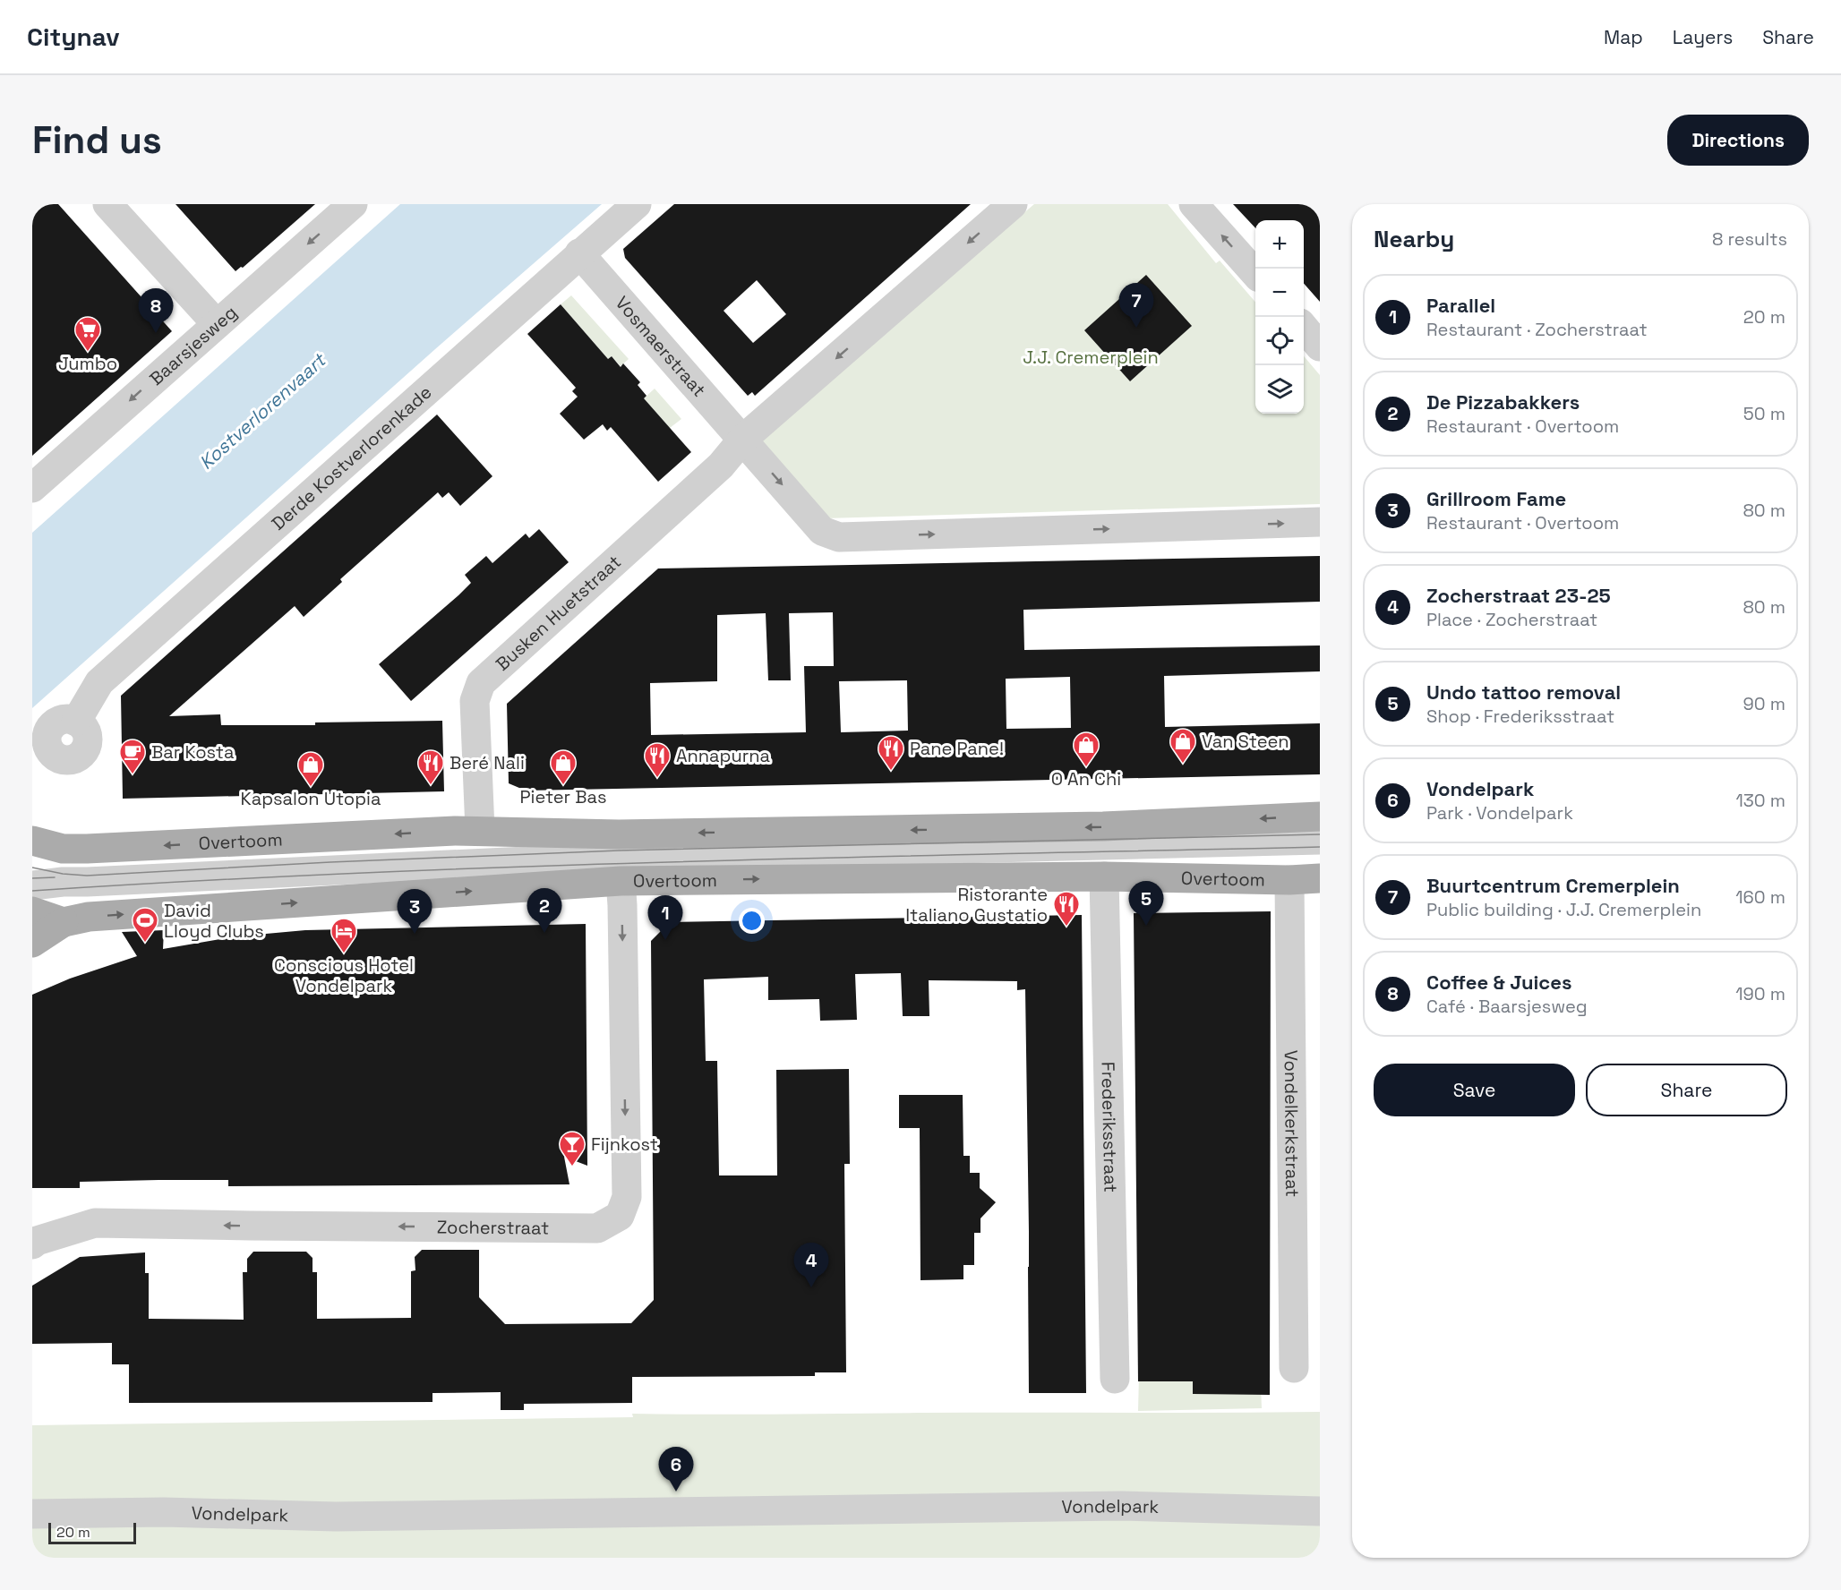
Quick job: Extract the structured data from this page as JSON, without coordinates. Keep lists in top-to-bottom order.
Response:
{
  "streets": {
    "main road": ["Overtoom"],
    "street": [
      "Baarsjesweg",
      "Vosmaerstraat",
      "Derde Kostverlorenkade",
      "Busken Huetstraat",
      "Vondelkerkstraat",
      "Frederiksstraat",
      "Zocherstraat",
      "Vondelpark"
    ]
  },
  "crossings": [
    ["Vosmaerstraat", "Derde Kostverlorenkade"],
    ["Vosmaerstraat", "Busken Huetstraat"],
    ["Busken Huetstraat", "Overtoom"],
    ["Overtoom", "Vondelkerkstraat"],
    ["Overtoom", "Frederiksstraat"],
    ["Overtoom", "Zocherstraat"]
  ],
  "one_way": ["Baarsjesweg"],
  "water": ["Kostverlorenvaart"],
  "parks": ["J.J. Cremerplein"],
  "places": {
    "supermarket": ["Jumbo"],
    "shop": [
      "Van Steen",
      "O An Chi",
      "Pieter Bas",
      "Kapsalon Utopia"
    ],
    "restaurant": [
      "Pane Pane!",
      "Annapurna",
      "Beré Nali",
      "Ristorante Italiano Gustatio"
    ],
    "cafe": ["Bar Kosta"],
    "sports": ["David Lloyd Clubs"],
    "hotel": ["Conscious Hotel Vondelpark"],
    "bar": ["Fijnkost"]
  },
  "scale_bar": "20 m",
  "page": {
    "header": "Citynav",
    "nav": ["Map", "Layers", "Share"],
    "buttons": [
      "Directions",
      ["Save", "Share"]
    ],
    "title": "Find us",
    "heading": ["Nearby", "8 results"],
    "map_buttons": ["+", "−"],
    "list": [
      {
        "mark": "1",
        "name": "Parallel",
        "note": "Restaurant · Zocherstraat",
        "value": "20 m"
      },
      {
        "mark": "2",
        "name": "De Pizzabakkers",
        "note": "Restaurant · Overtoom",
        "value": "50 m"
      },
      {
        "mark": "3",
        "name": "Grillroom Fame",
        "note": "Restaurant · Overtoom",
        "value": "80 m"
      },
      {
        "mark": "4",
        "name": "Zocherstraat 23-25",
        "note": "Place · Zocherstraat",
        "value": "80 m"
      },
      {
        "mark": "5",
        "name": "Undo tattoo removal",
        "note": "Shop · Frederiksstraat",
        "value": "90 m"
      },
      {
        "mark": "6",
        "name": "Vondelpark",
        "note": "Park · Vondelpark",
        "value": "130 m"
      },
      {
        "mark": "7",
        "name": "Buurtcentrum Cremerplein",
        "note": "Public building · J.J. Cremerplein",
        "value": "160 m"
      },
      {
        "mark": "8",
        "name": "Coffee & Juices",
        "note": "Café · Baarsjesweg",
        "value": "190 m"
      }
    ],
    "pins": [
      "7",
      "8",
      "5",
      "2",
      "3",
      "1",
      "4",
      "6"
    ],
    "scale": "20 m"
  }
}
